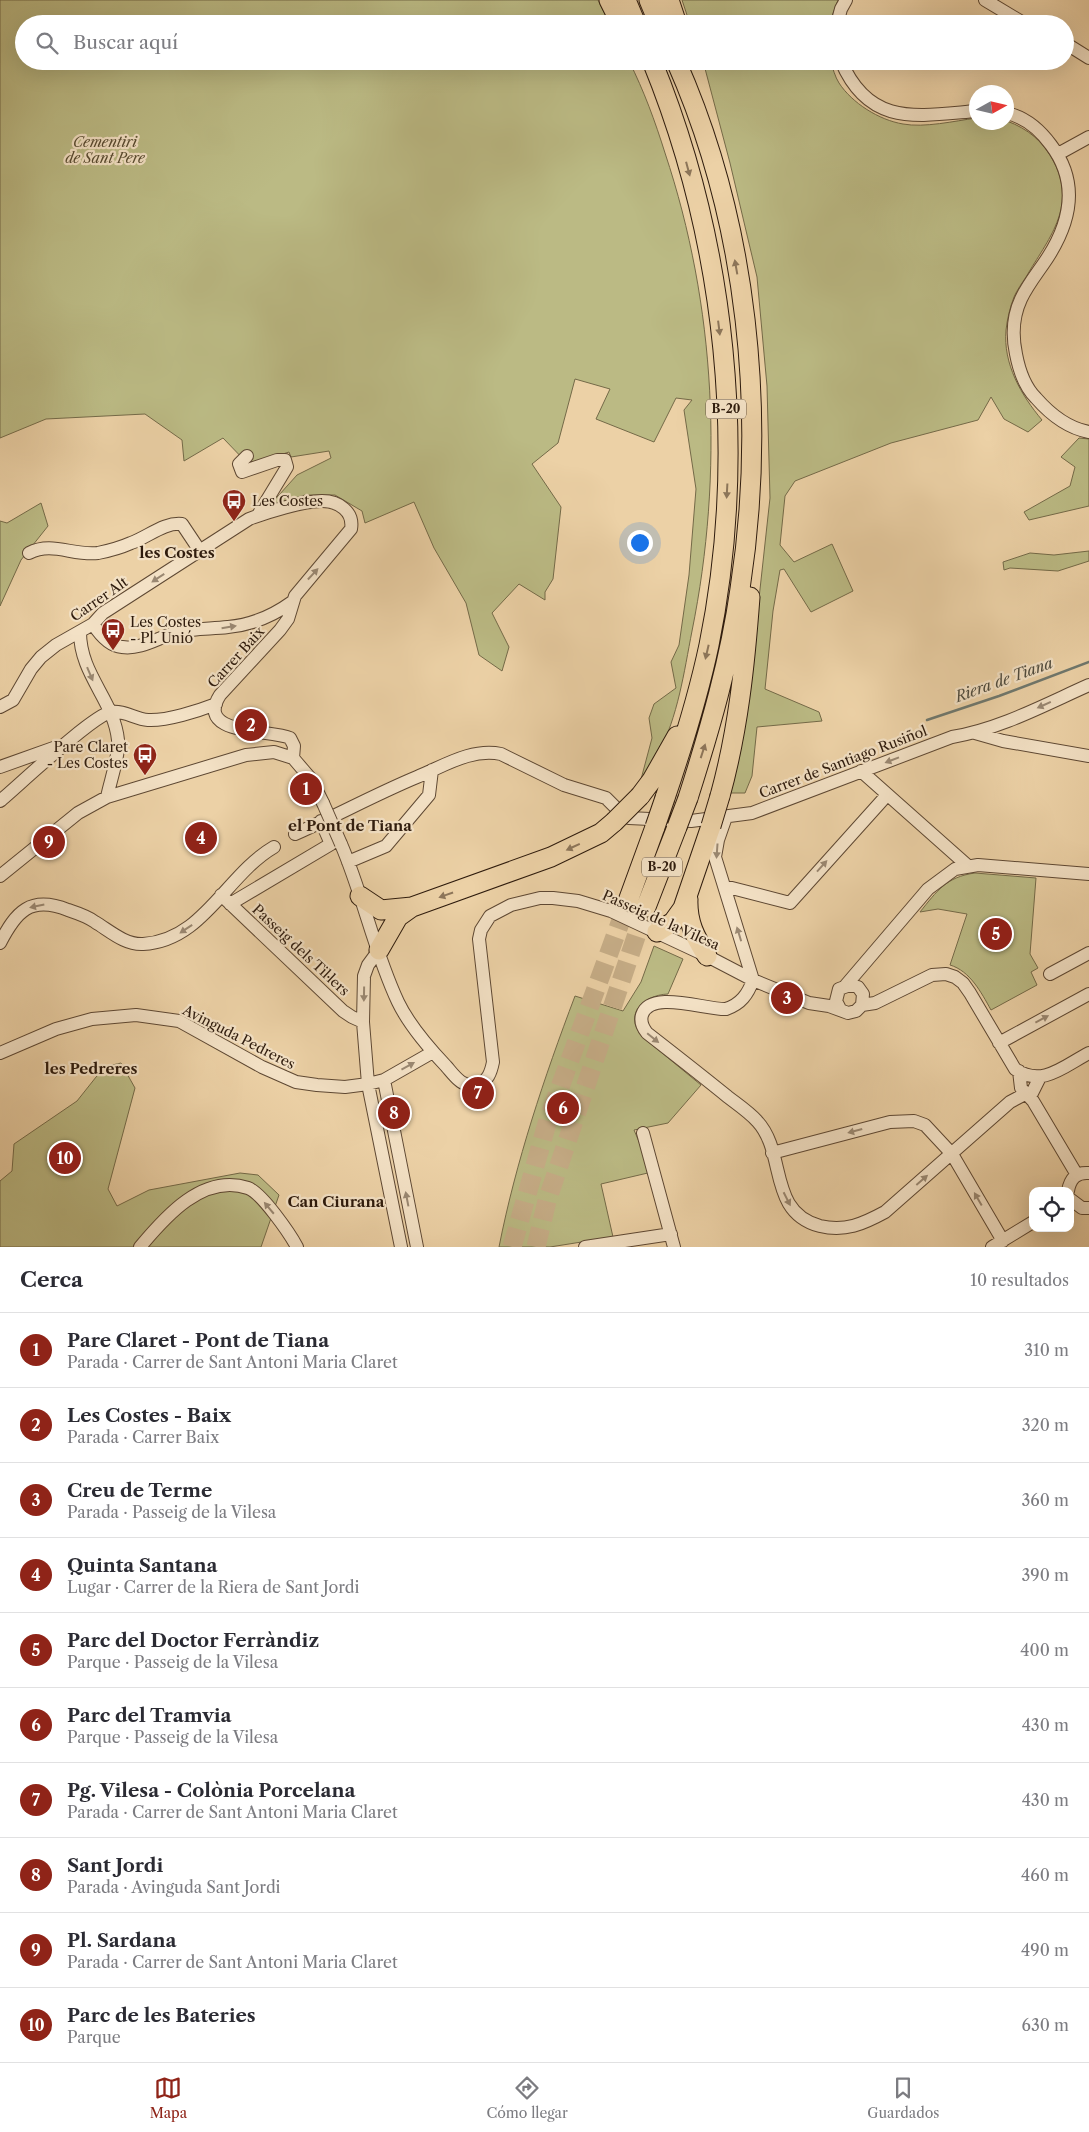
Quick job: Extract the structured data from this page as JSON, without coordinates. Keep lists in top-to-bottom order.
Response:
{
  "streets": {
    "highway": ["B-20"],
    "street": [
      "Carrer Alt",
      "Carrer Baix",
      "Carrer de Santiago Rusiñol",
      "Passeig de la Vilesa",
      "Passeig dels Til·lers",
      "Avinguda Pedreres"
    ]
  },
  "crossings": [
    ["B-20", "Carrer de Santiago Rusiñol"],
    ["B-20", "Passeig de la Vilesa"],
    ["Carrer Alt", "Carrer Baix"],
    ["Passeig de la Vilesa", "Avinguda Pedreres"]
  ],
  "districts": [
    "les Costes",
    "el Pont de Tiana",
    "les Pedreres",
    "Can Ciurana"
  ],
  "water": ["Riera de Tiana"],
  "parks": ["Cementiri de Sant Pere"],
  "places": {
    "bus stop": ["Les Costes", "Les Costes - Pl. Unió", "Pare Claret - Les Costes"]
  },
  "north": "right",
  "page": {
    "search": "Buscar aquí",
    "pins": [
      "2",
      "1",
      "4",
      "9",
      "5",
      "3",
      "7",
      "6",
      "8",
      "10"
    ],
    "heading": ["Cerca", "10 resultados"],
    "list": [
      {
        "mark": "1",
        "name": "Pare Claret - Pont de Tiana",
        "note": "Parada · Carrer de Sant Antoni Maria Claret",
        "value": "310 m"
      },
      {
        "mark": "2",
        "name": "Les Costes - Baix",
        "note": "Parada · Carrer Baix",
        "value": "320 m"
      },
      {
        "mark": "3",
        "name": "Creu de Terme",
        "note": "Parada · Passeig de la Vilesa",
        "value": "360 m"
      },
      {
        "mark": "4",
        "name": "Quinta Santana",
        "note": "Lugar · Carrer de la Riera de Sant Jordi",
        "value": "390 m"
      },
      {
        "mark": "5",
        "name": "Parc del Doctor Ferràndiz",
        "note": "Parque · Passeig de la Vilesa",
        "value": "400 m"
      },
      {
        "mark": "6",
        "name": "Parc del Tramvia",
        "note": "Parque · Passeig de la Vilesa",
        "value": "430 m"
      },
      {
        "mark": "7",
        "name": "Pg. Vilesa - Colònia Porcelana",
        "note": "Parada · Carrer de Sant Antoni Maria Claret",
        "value": "430 m"
      },
      {
        "mark": "8",
        "name": "Sant Jordi",
        "note": "Parada · Avinguda Sant Jordi",
        "value": "460 m"
      },
      {
        "mark": "9",
        "name": "Pl. Sardana",
        "note": "Parada · Carrer de Sant Antoni Maria Claret",
        "value": "490 m"
      },
      {
        "mark": "10",
        "name": "Parc de les Bateries",
        "note": "Parque",
        "value": "630 m"
      }
    ],
    "nav": ["Mapa", "Cómo llegar", "Guardados"]
  }
}
